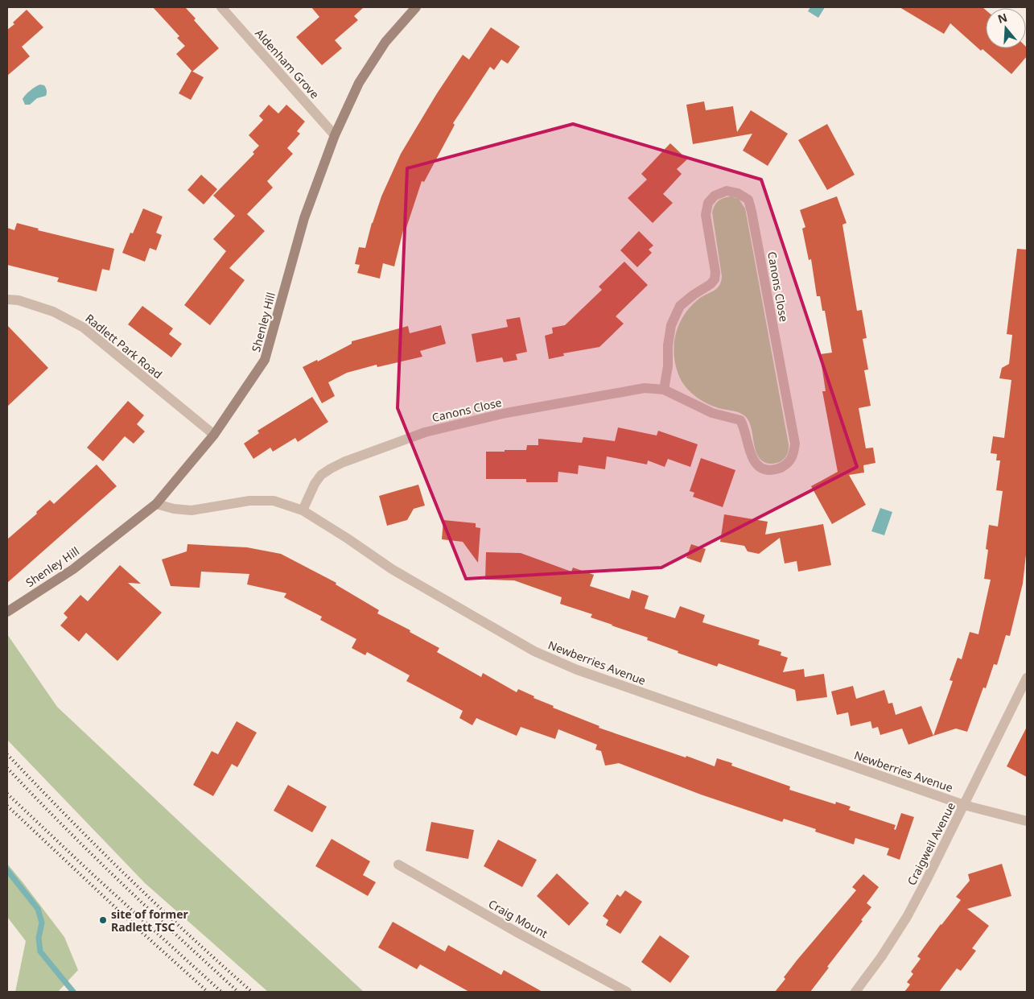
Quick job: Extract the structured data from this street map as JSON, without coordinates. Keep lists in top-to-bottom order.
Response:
{
  "streets": {
    "street": [
      "Aldenham Grove",
      "Canons Close",
      "Shenley Hill",
      "Radlett Park Road",
      "Newberries Avenue",
      "Craigweil Avenue",
      "Craig Mount"
    ]
  },
  "crossings": [
    ["Aldenham Grove", "Shenley Hill"],
    ["Canons Close", "Newberries Avenue"],
    ["Shenley Hill", "Radlett Park Road"],
    ["Shenley Hill", "Newberries Avenue"],
    ["Newberries Avenue", "Craigweil Avenue"]
  ],
  "places": ["site of former Radlett TSC"],
  "north": "top"
}
